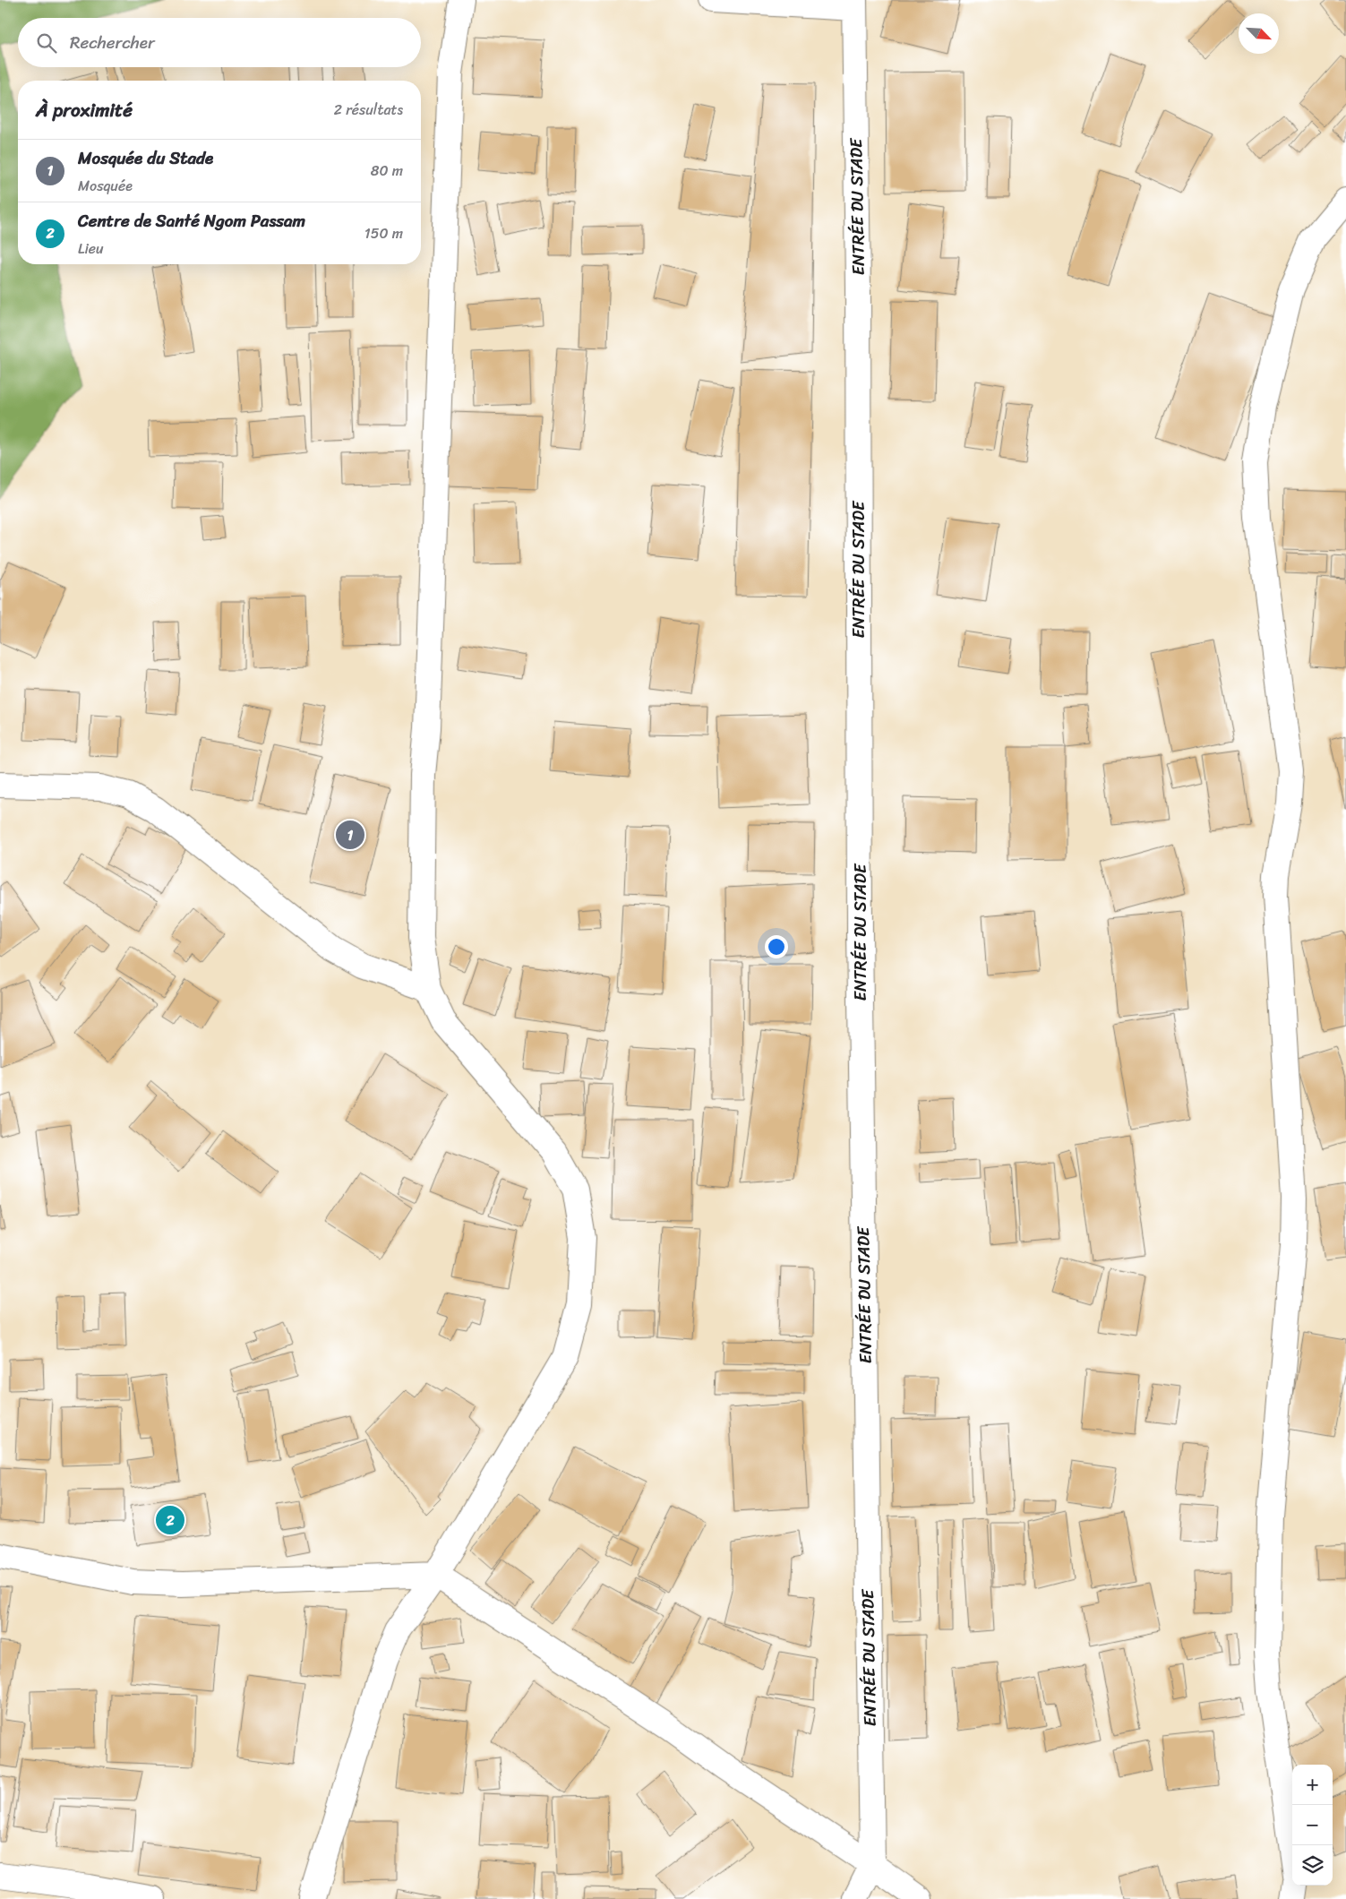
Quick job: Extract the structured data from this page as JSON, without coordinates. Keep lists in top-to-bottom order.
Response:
{
  "streets": {
    "street": ["ENTRÉE DU STADE"]
  },
  "north": "bottom right",
  "page": {
    "search": "Rechercher",
    "heading": ["À proximité", "2 résultats"],
    "list": [
      {
        "mark": "1",
        "name": "Mosquée du Stade",
        "note": "Mosquée",
        "value": "80 m"
      },
      {
        "mark": "2",
        "name": "Centre de Santé Ngom Passam",
        "note": "Lieu",
        "value": "150 m"
      }
    ],
    "pins": ["1", "2"],
    "map_buttons": ["+", "−"]
  }
}
